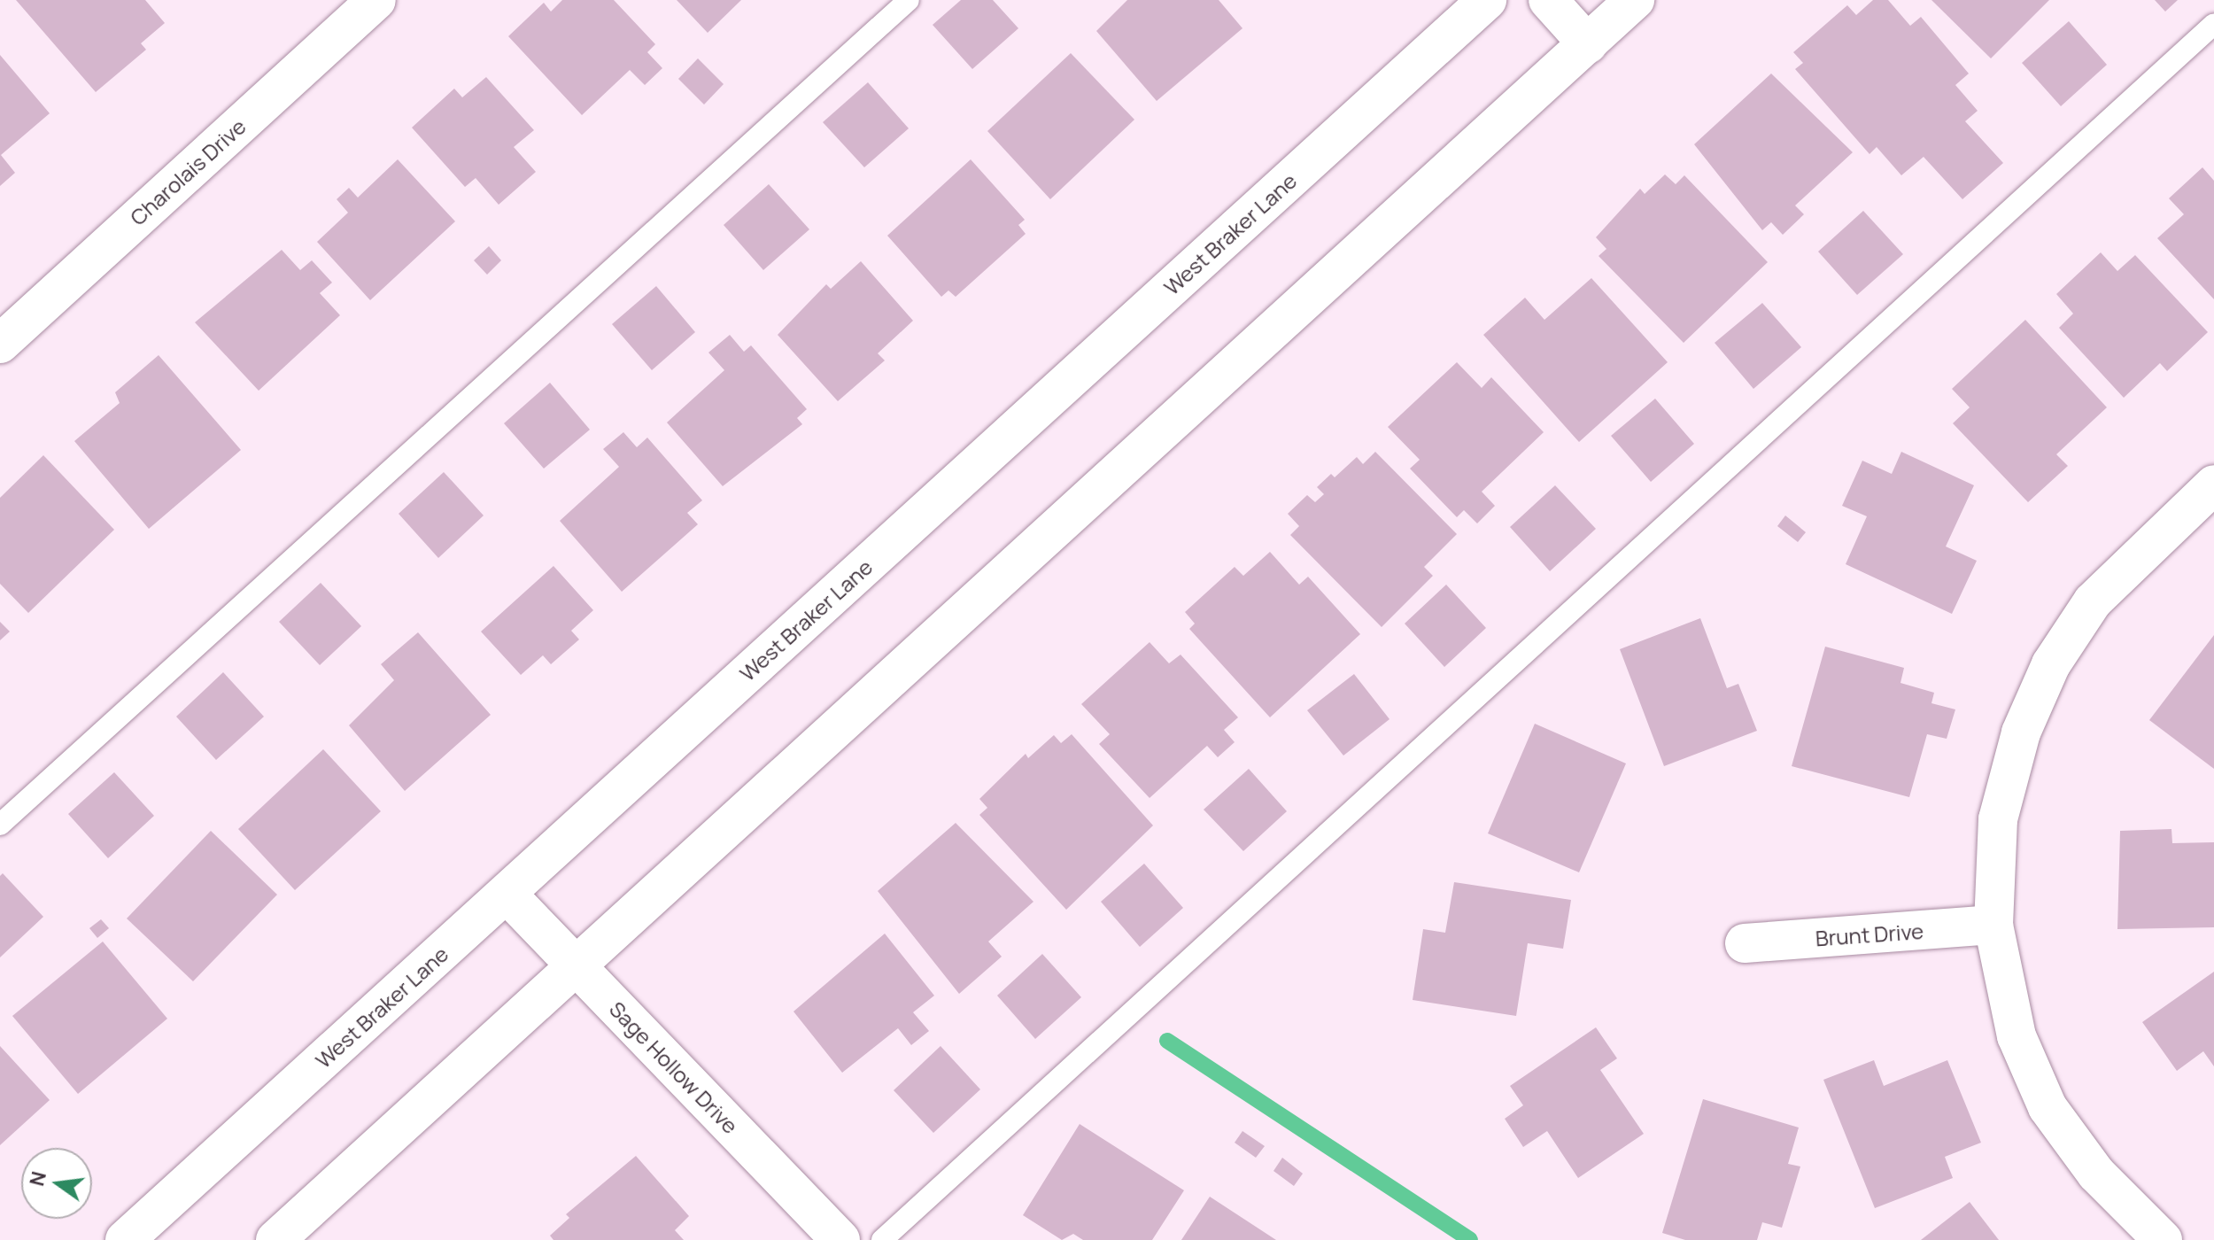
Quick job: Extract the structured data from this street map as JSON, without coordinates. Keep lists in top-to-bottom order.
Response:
{
  "streets": {
    "main road": [
      "Charolais Drive",
      "West Braker Lane",
      "Brunt Drive",
      "Sage Hollow Drive"
    ]
  },
  "crossings": [
    ["West Braker Lane", "Sage Hollow Drive"]
  ],
  "north": "left"
}
